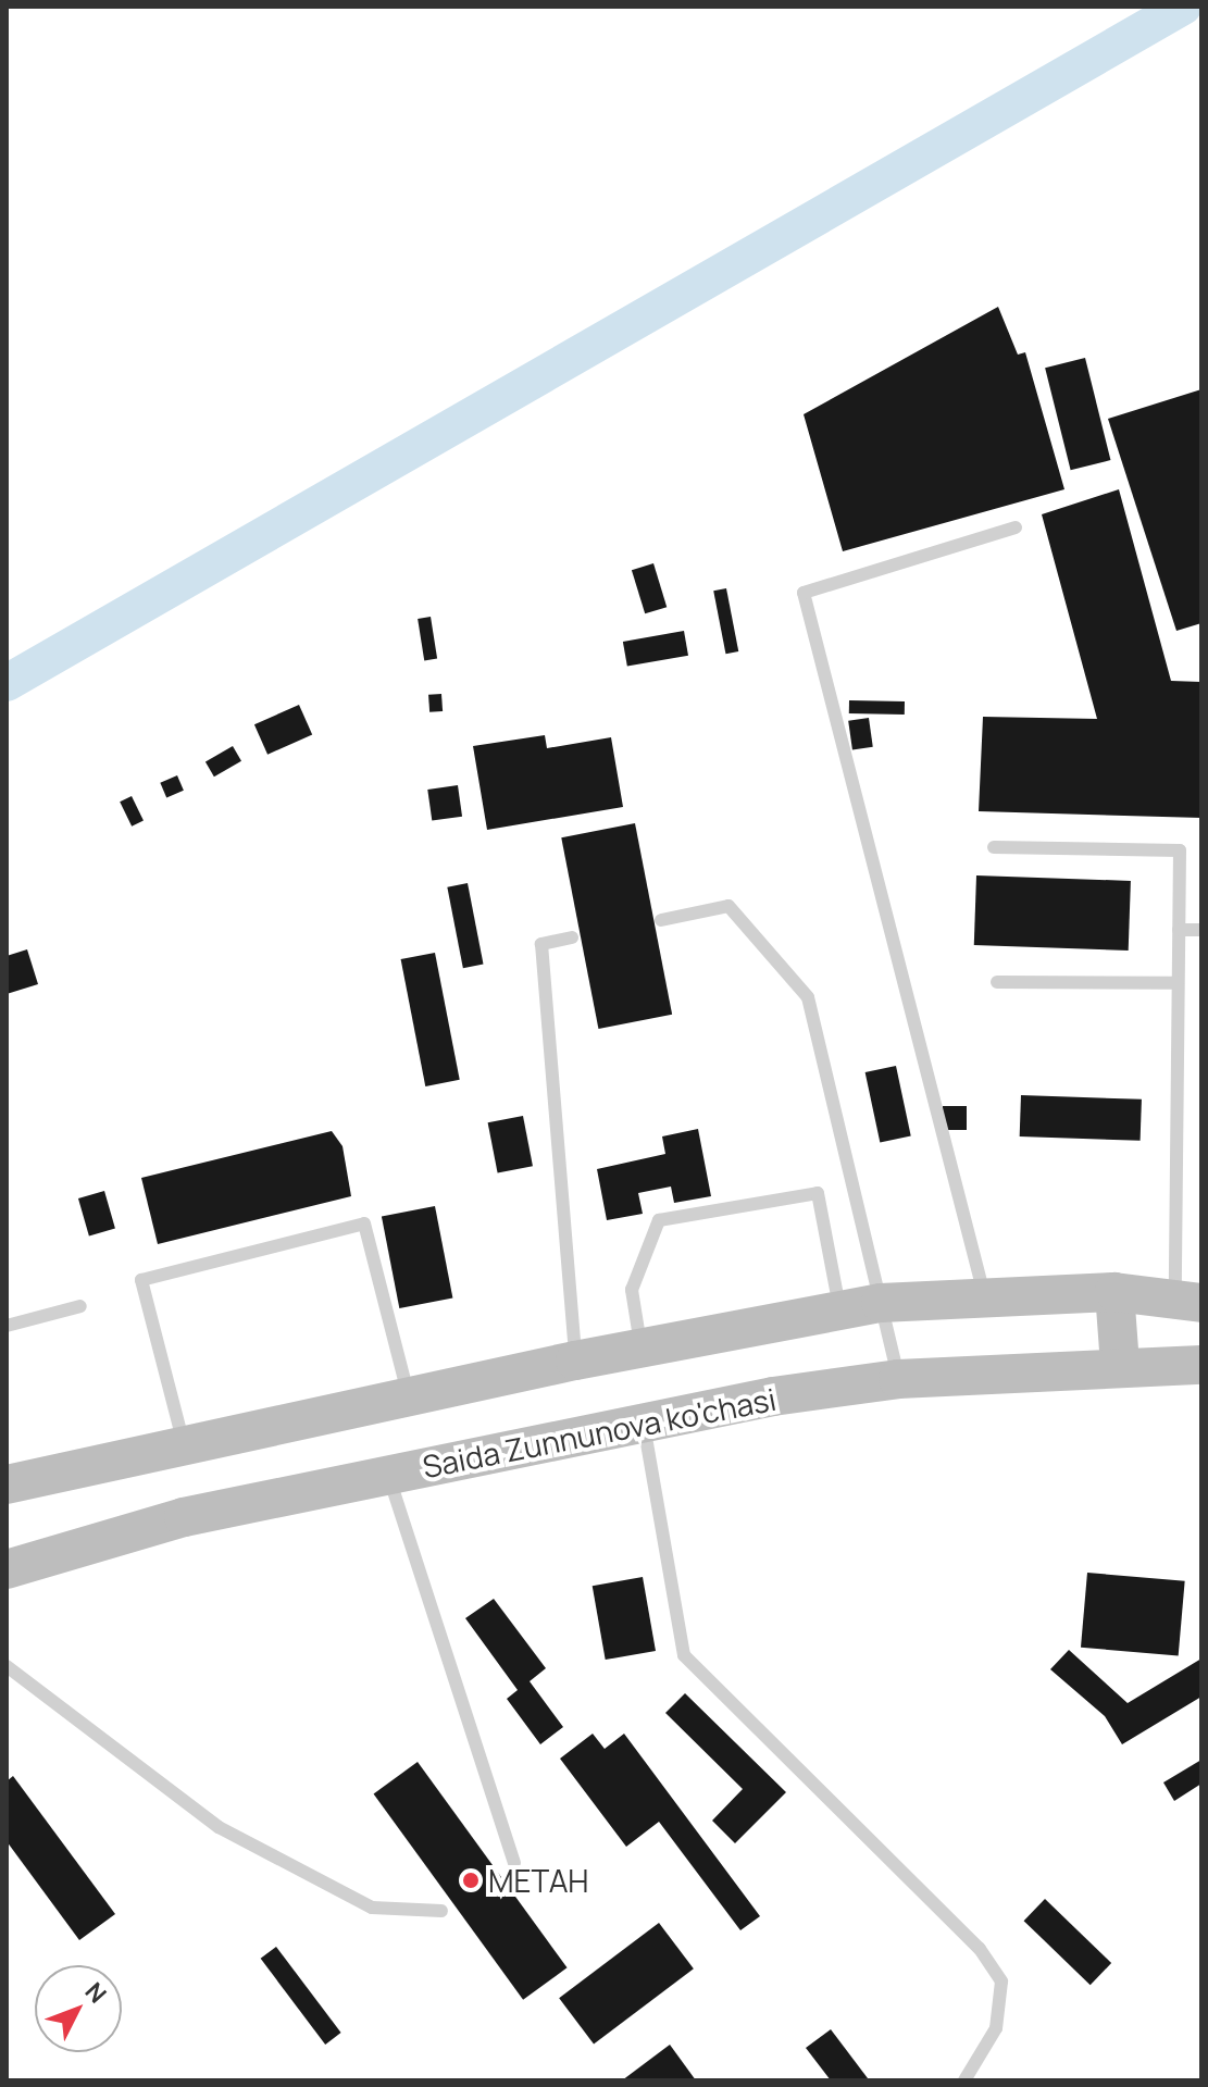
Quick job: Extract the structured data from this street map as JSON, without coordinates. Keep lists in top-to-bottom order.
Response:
{
  "streets": {
    "main road": ["Saida Zunnunova ko'chasi"]
  },
  "places": ["МЕТАН"],
  "north": "top right"
}
